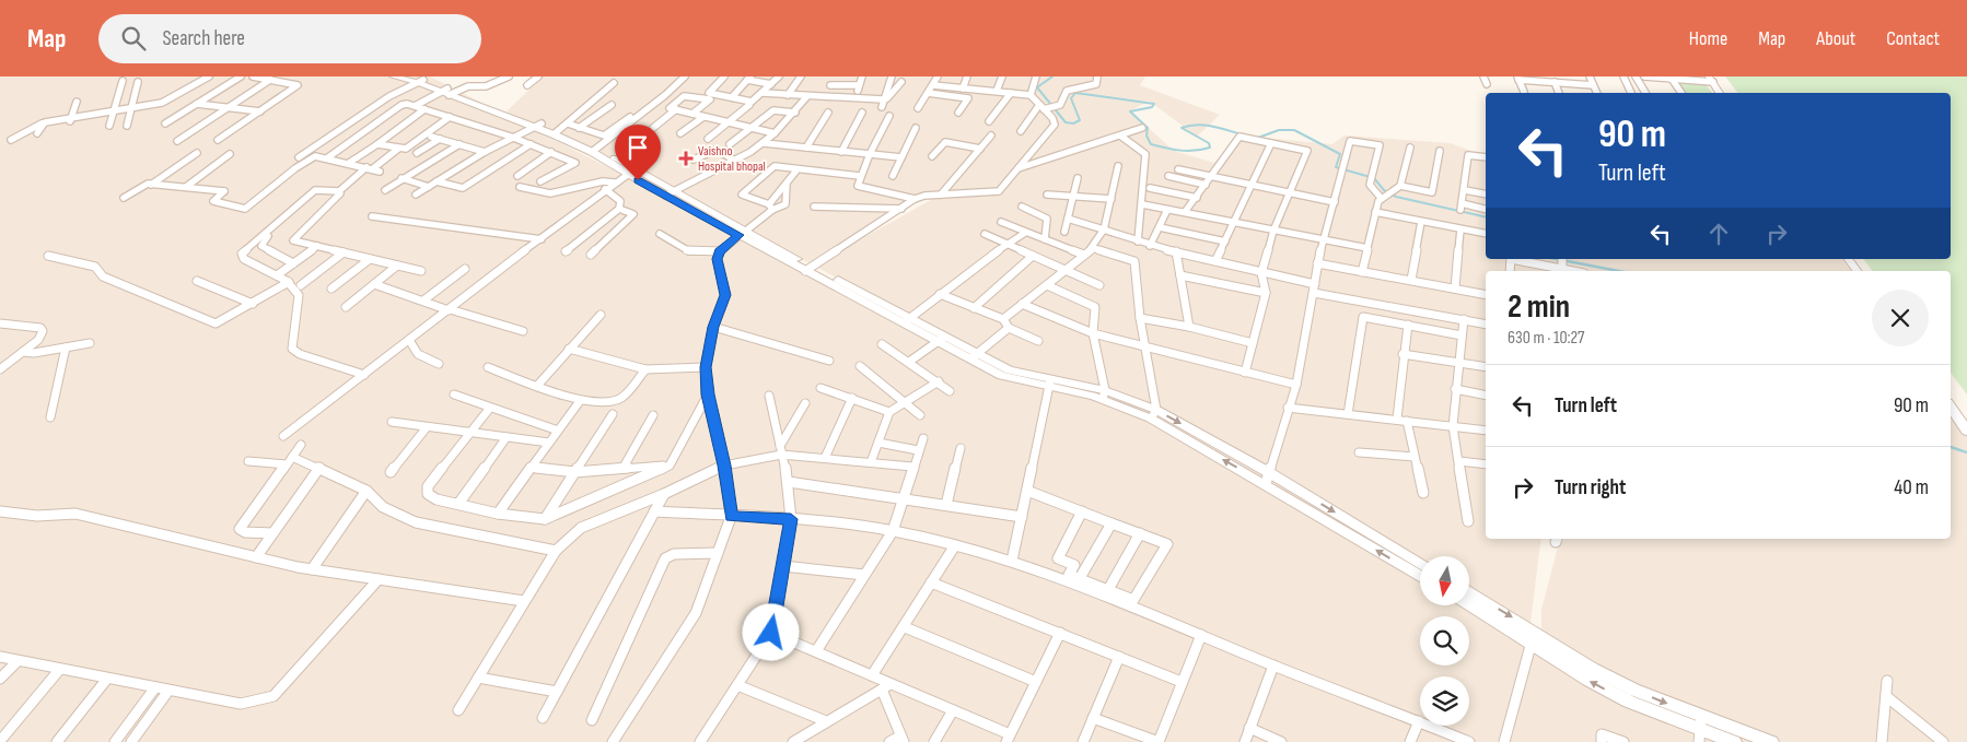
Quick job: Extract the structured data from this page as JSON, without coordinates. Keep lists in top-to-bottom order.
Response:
{
  "places": {
    "health": ["Vaishno Hospital bhopal"]
  },
  "north": "bottom",
  "page": {
    "header": "Map",
    "search": "Search here",
    "nav": [
      "Home",
      "Map",
      "About",
      "Contact"
    ],
    "turn": ["90 m", "Turn left"],
    "heading": ["2 min", "630 m · 10:27"],
    "list": [
      {
        "name": "Turn left",
        "value": "90 m"
      },
      {
        "name": "Turn right",
        "value": "40 m"
      }
    ]
  }
}
